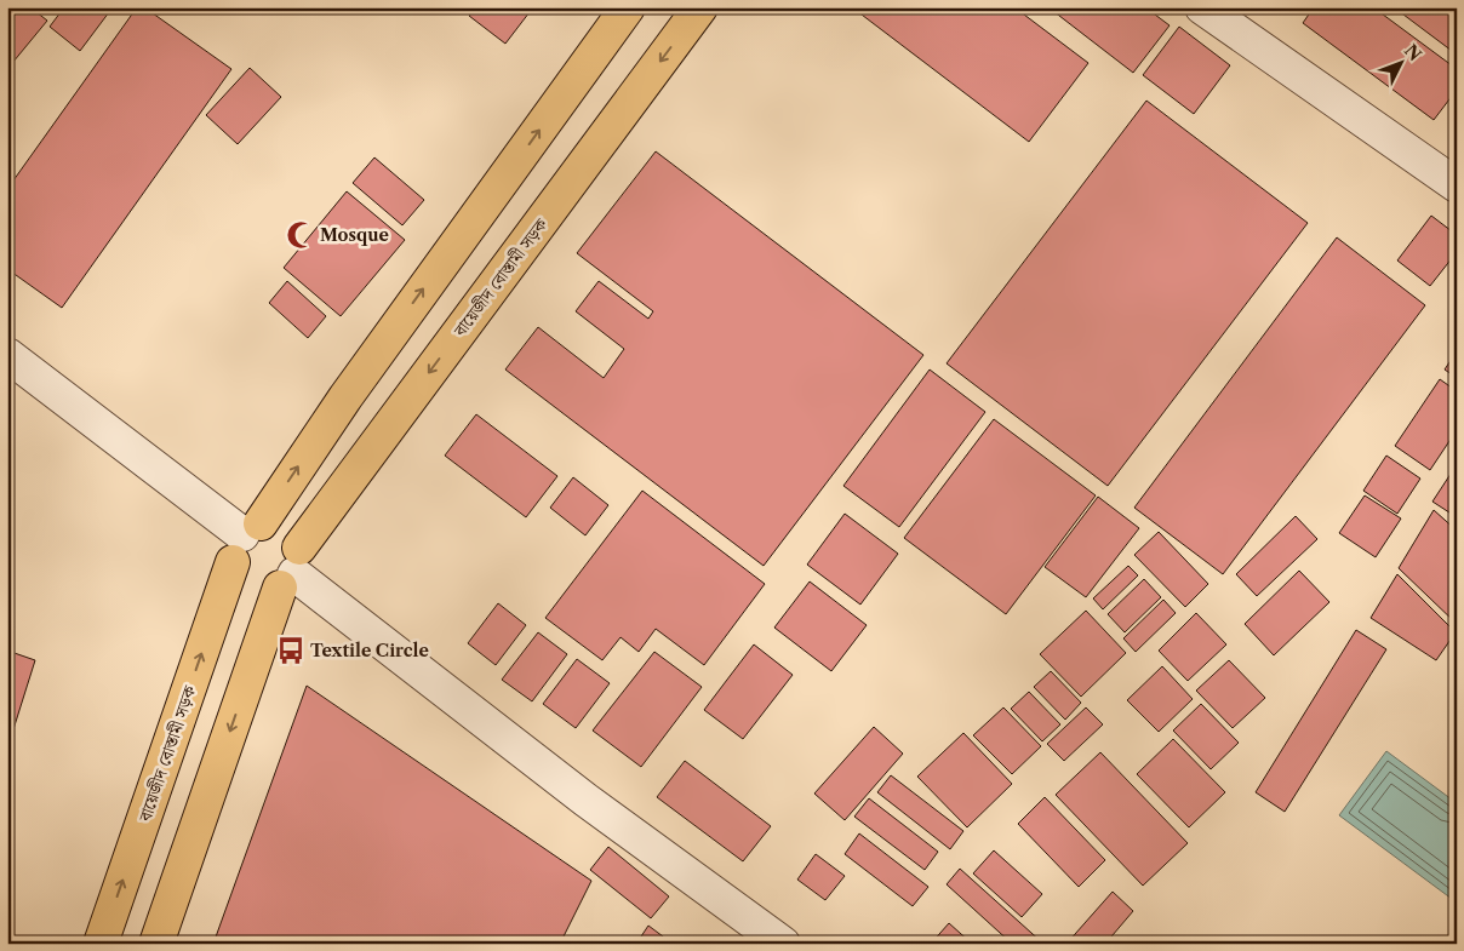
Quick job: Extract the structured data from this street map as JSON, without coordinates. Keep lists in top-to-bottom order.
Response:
{
  "streets": {
    "main road": ["বায়েজীদ বোস্তামী সড়ক"]
  },
  "places": {
    "mosque": ["Mosque"],
    "bus stop": ["Textile Circle"]
  },
  "north": "top right"
}
